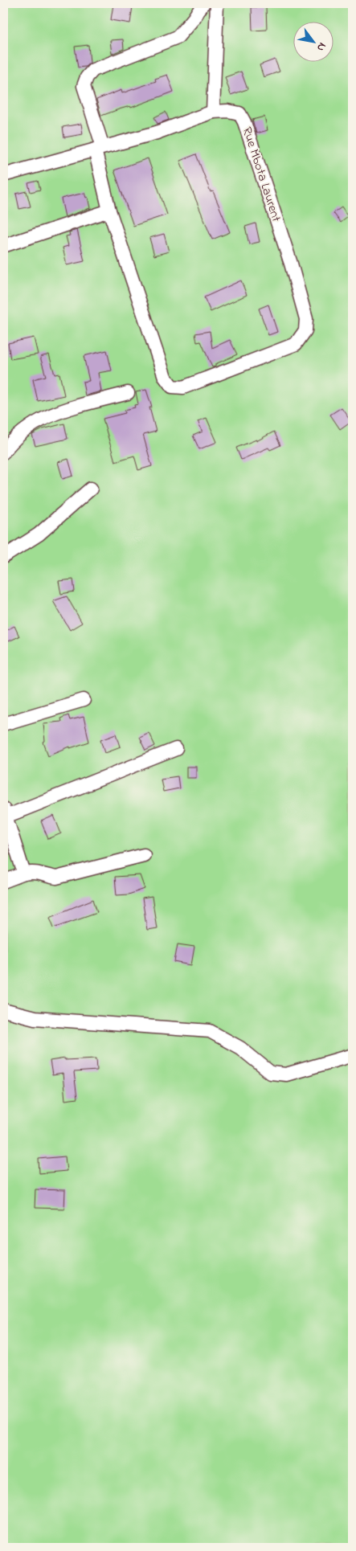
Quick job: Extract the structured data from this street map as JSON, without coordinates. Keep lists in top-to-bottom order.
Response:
{
  "streets": {
    "street": ["Rue Mbota Laurent"]
  },
  "north": "bottom right"
}
